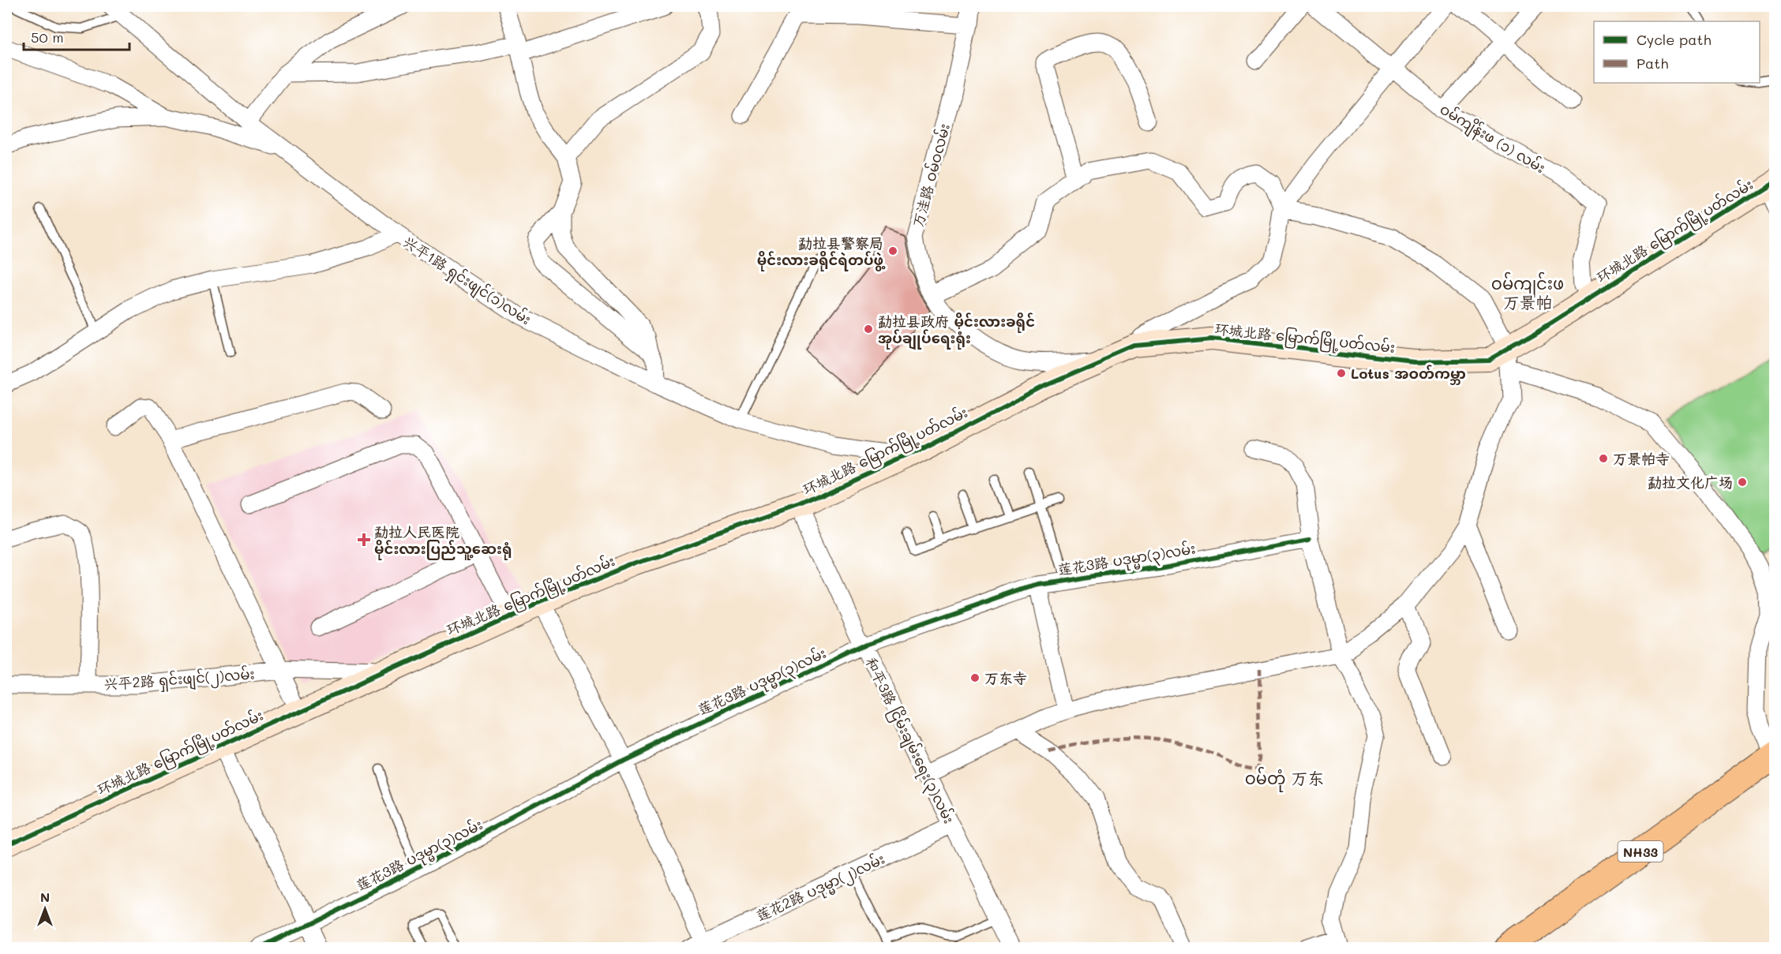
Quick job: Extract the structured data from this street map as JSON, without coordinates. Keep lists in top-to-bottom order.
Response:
{
  "streets": {
    "highway": ["NH33"],
    "street": [
      "ဝမ်ကျိန်းဖ (၁) လမ်း",
      "万洼路 ဝမ်ဝလမ်း",
      "环城北路 မြောက်မြို့ပတ်လမ်း",
      "兴平1路 ရှင်းဖျင်(၁)လမ်း",
      "莲花3路 ပဒုမ္မာ(၃)လမ်း",
      "兴平2路 ရှင်းဖျင်(၂)လမ်း",
      "和平3路 ငြိမ်းချမ်းရေး(၃)လမ်း",
      "莲花2路 ပဒုမ္မာ(၂)လမ်း"
    ]
  },
  "crossings": [
    ["ဝမ်ကျိန်းဖ (၁) လမ်း", "环城北路 မြောက်မြို့ပတ်လမ်း"],
    ["万洼路 ဝမ်ဝလမ်း", "环城北路 မြောက်မြို့ပတ်လမ်း"],
    ["环城北路 မြောက်မြို့ပတ်လမ်း", "兴平1路 ရှင်းဖျင်(၁)လမ်း"],
    ["环城北路 မြောက်မြို့ပတ်လမ်း", "兴平2路 ရှင်းဖျင်(၂)လမ်း"],
    ["环城北路 မြောက်မြို့ပတ်လမ်း", "和平3路 ငြိမ်းချမ်းရေး(၃)လမ်း"],
    ["莲花3路 ပဒုမ္မာ(၃)လမ်း", "和平3路 ငြိမ်းချမ်းရေး(၃)လမ်း"],
    ["和平3路 ငြိမ်းချမ်းရေး(၃)လမ်း", "莲花2路 ပဒုမ္မာ(၂)လမ်း"]
  ],
  "districts": ["ဝမ်ကျင်းဖ 万景帕", "ဝမ်တုံ 万东"],
  "places": {
    "other": [
      "勐拉县警察局 မိုင်းလားခရိုင်ရဲတပ်ဖွဲ့",
      "勐拉县政府 မိုင်းလားခရိုင် အုပ်ချုပ်ရေးရုံး",
      "Lotus အဝတ်ကမ္ဘာ",
      "万景帕寺",
      "勐拉文化广场",
      "万东寺"
    ],
    "health": ["勐拉人民医院 မိုင်းလားပြည်သူ့ဆေးရုံ"]
  },
  "legend": ["Cycle path", "Path"],
  "scale_bar": "50 m",
  "north": "top"
}
